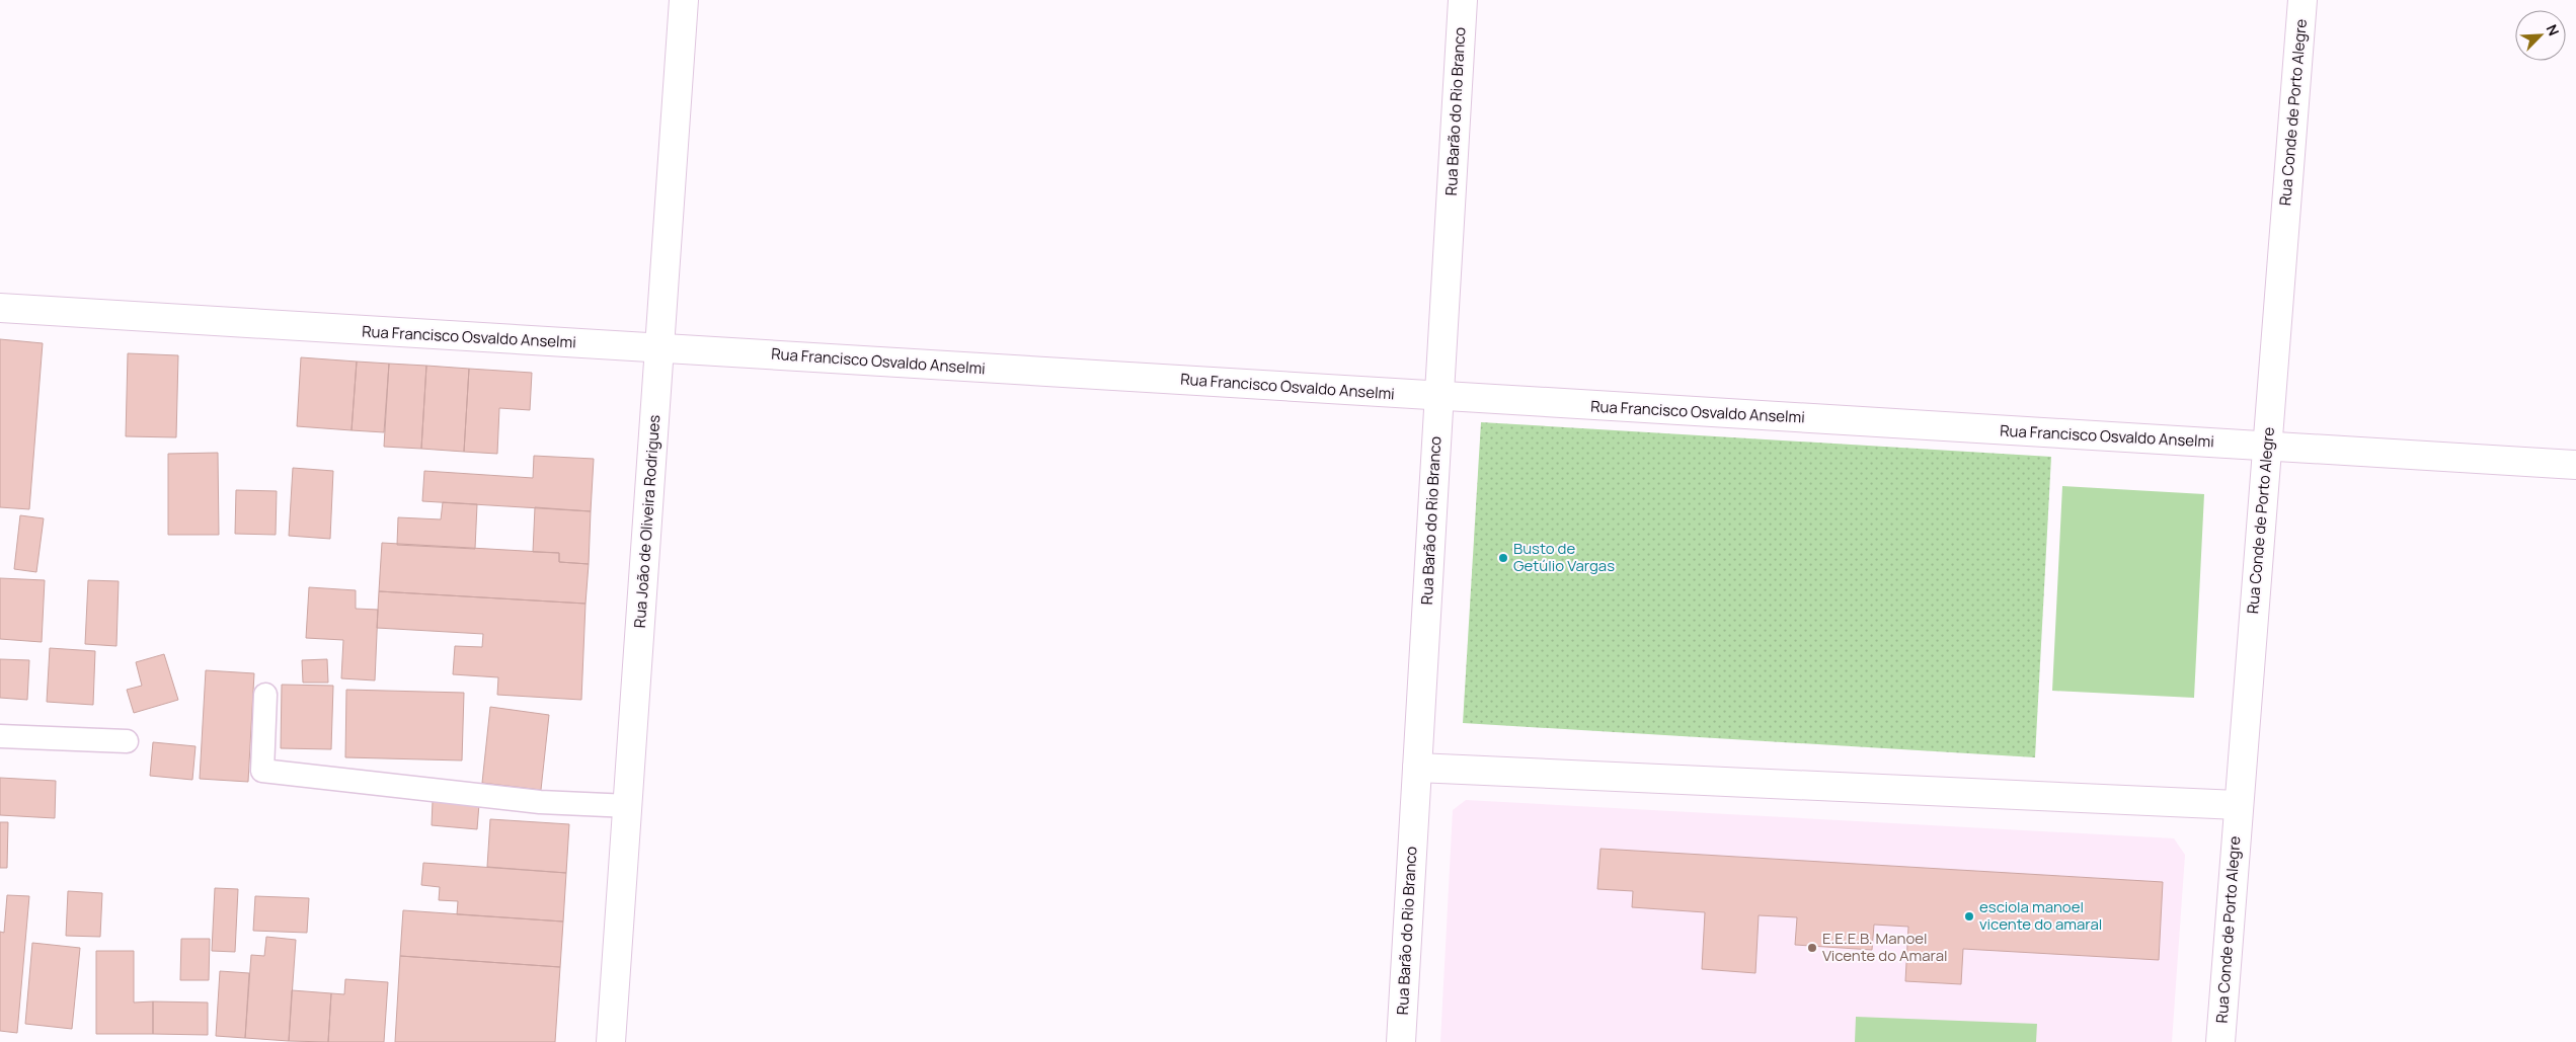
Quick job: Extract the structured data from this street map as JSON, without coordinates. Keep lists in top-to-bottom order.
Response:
{
  "streets": {
    "street": [
      "Rua Barão do Rio Branco",
      "Rua Conde de Porto Alegre",
      "Rua Francisco Osvaldo Anselmi",
      "Rua João de Oliveira Rodrigues"
    ]
  },
  "crossings": [
    ["Rua Barão do Rio Branco", "Rua Francisco Osvaldo Anselmi"],
    ["Rua Conde de Porto Alegre", "Rua Francisco Osvaldo Anselmi"],
    ["Rua Francisco Osvaldo Anselmi", "Rua João de Oliveira Rodrigues"]
  ],
  "places": ["Busto de Getúlio Vargas", "esciola manoel vicente do amaral", "E.E.E.B. Manoel Vicente do Amaral"],
  "north": "top right"
}
